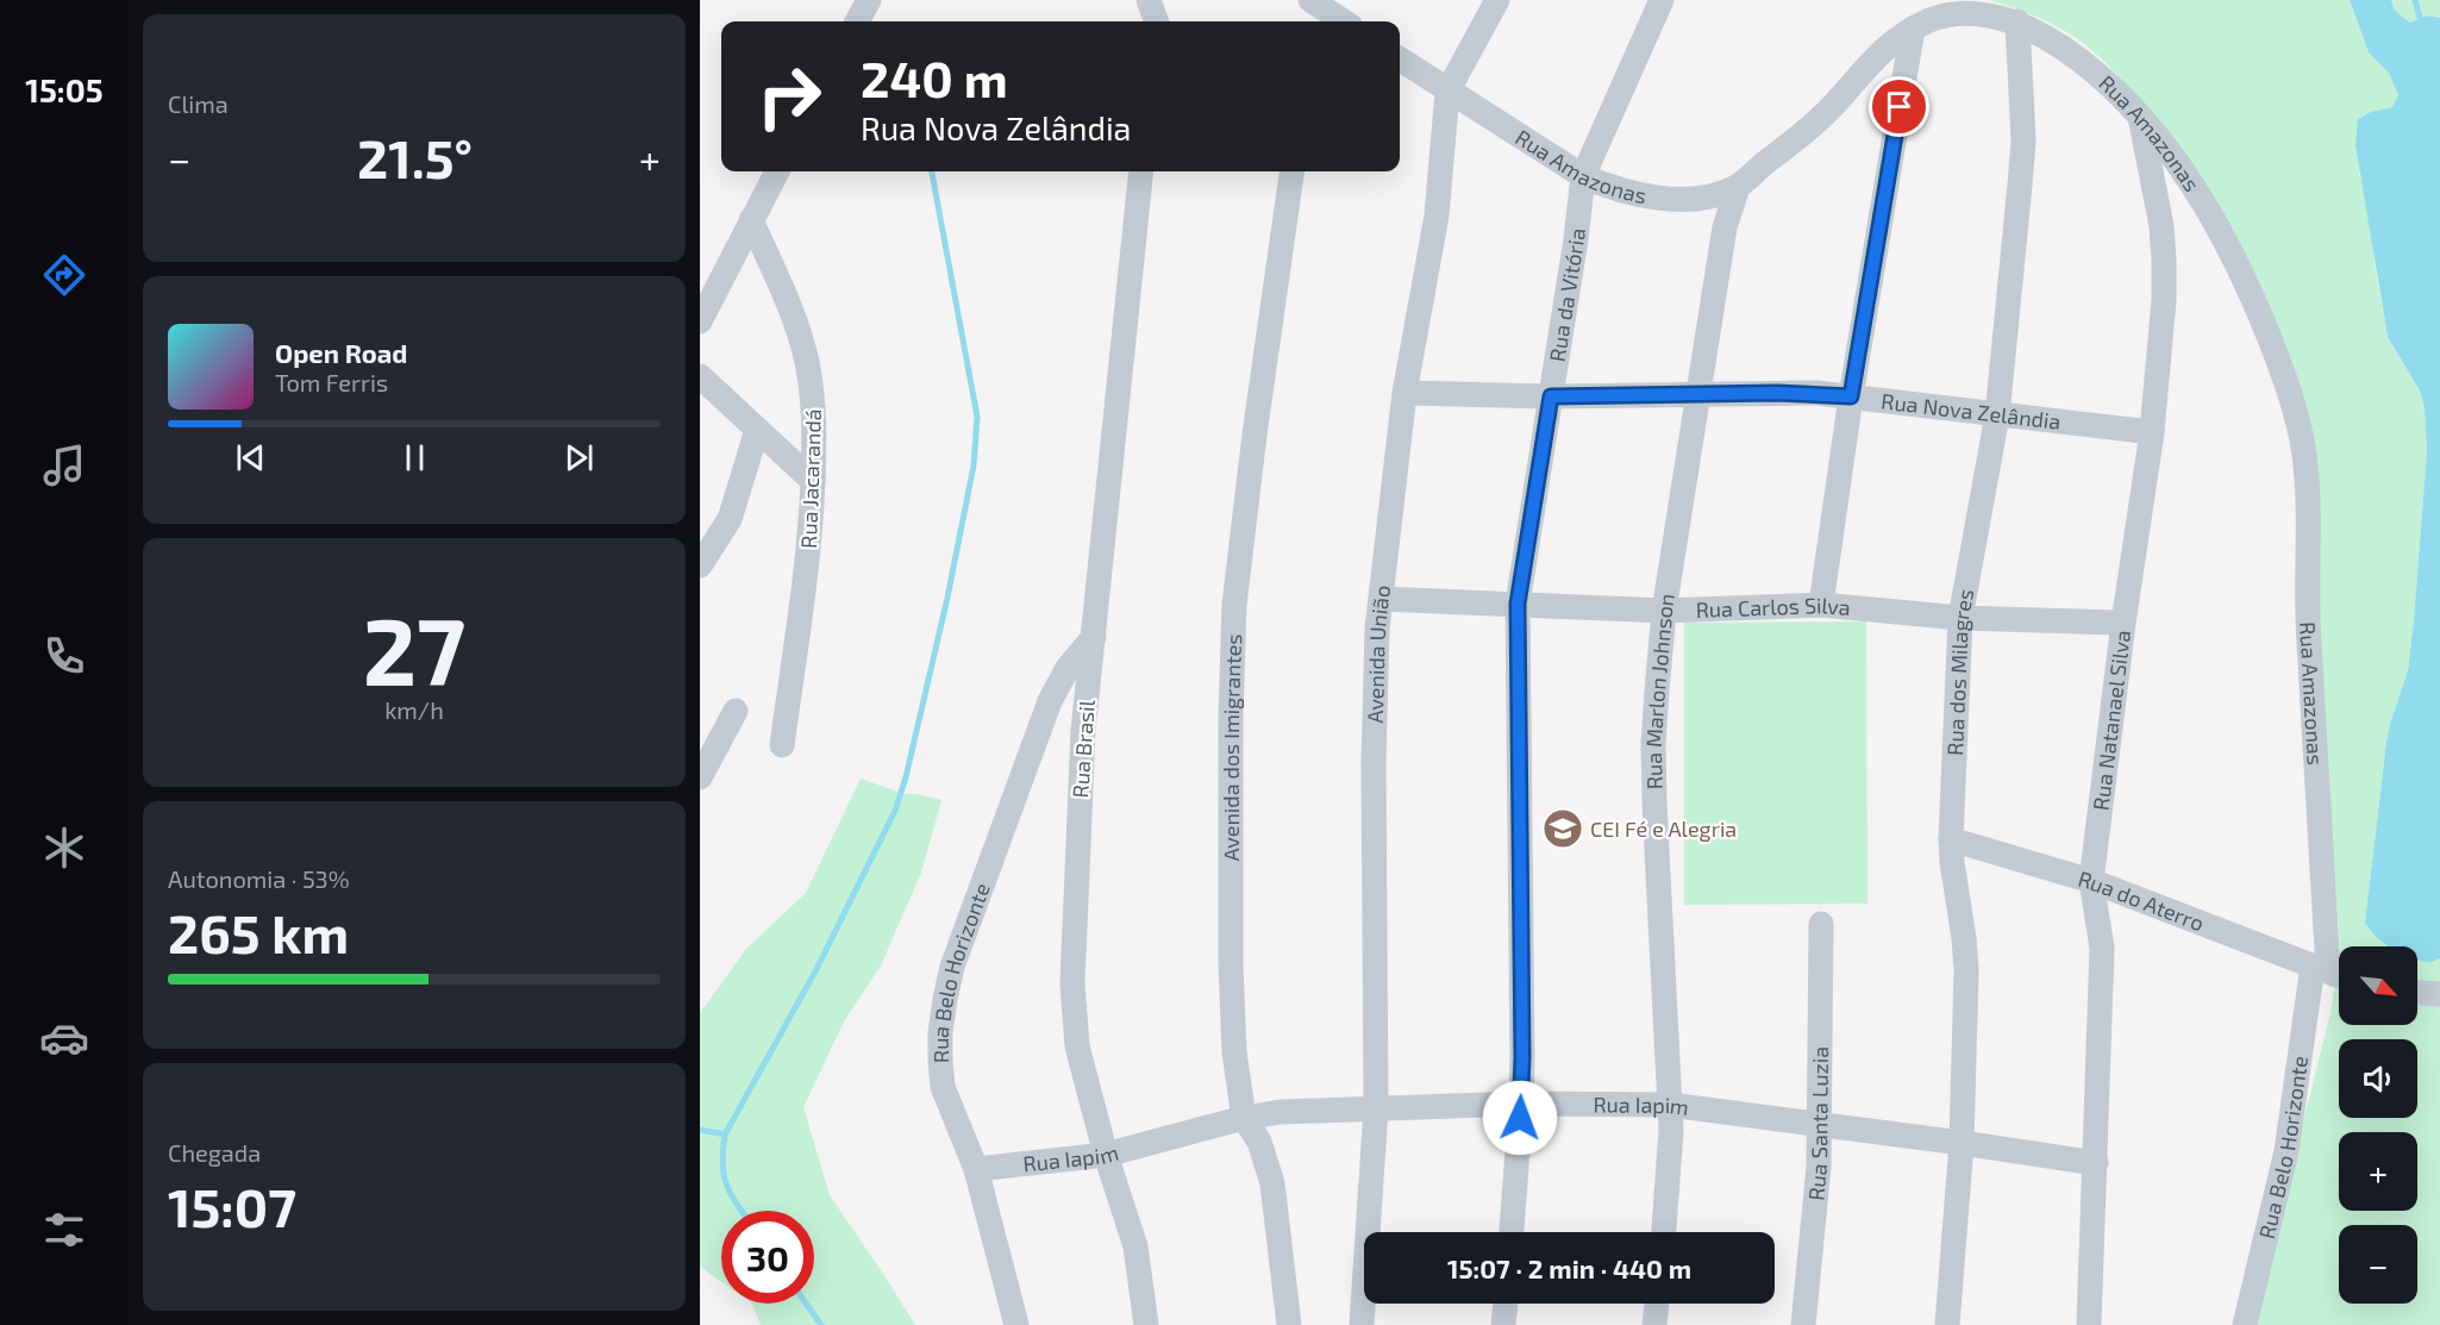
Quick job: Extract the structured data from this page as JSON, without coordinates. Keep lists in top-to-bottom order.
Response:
{
  "streets": {
    "street": [
      "Rua Amazonas",
      "Rua da Vitória",
      "Rua Nova Zelândia",
      "Rua Jacarandá",
      "Rua Carlos Silva",
      "Avenida União",
      "Rua dos Milagres",
      "Rua Marlon Johnson",
      "Rua Natanael Silva",
      "Avenida dos Imigrantes",
      "Rua Brasil",
      "Rua do Aterro",
      "Rua Belo Horizonte",
      "Rua Iapim",
      "Rua Santa Luzia"
    ]
  },
  "crossings": [
    ["Rua Amazonas", "Rua da Vitória"],
    ["Rua Amazonas", "Avenida União"],
    ["Rua Amazonas", "Rua dos Milagres"],
    ["Rua Amazonas", "Rua Marlon Johnson"],
    ["Rua Amazonas", "Rua Natanael Silva"],
    ["Rua Amazonas", "Rua do Aterro"],
    ["Rua Amazonas", "Rua Belo Horizonte"],
    ["Rua da Vitória", "Rua Nova Zelândia"],
    ["Rua da Vitória", "Rua Carlos Silva"],
    ["Rua da Vitória", "Rua Iapim"],
    ["Rua Nova Zelândia", "Avenida União"],
    ["Rua Nova Zelândia", "Rua dos Milagres"],
    ["Rua Nova Zelândia", "Rua Marlon Johnson"],
    ["Rua Nova Zelândia", "Rua Natanael Silva"],
    ["Rua Carlos Silva", "Avenida União"],
    ["Rua Carlos Silva", "Rua dos Milagres"],
    ["Rua Carlos Silva", "Rua Marlon Johnson"],
    ["Rua Carlos Silva", "Rua Natanael Silva"],
    ["Avenida União", "Rua Iapim"],
    ["Rua dos Milagres", "Rua do Aterro"],
    ["Rua dos Milagres", "Rua Iapim"],
    ["Rua Marlon Johnson", "Rua Iapim"],
    ["Rua Natanael Silva", "Rua do Aterro"],
    ["Rua Natanael Silva", "Rua Iapim"],
    ["Avenida dos Imigrantes", "Rua Iapim"],
    ["Rua Brasil", "Rua Belo Horizonte"],
    ["Rua Brasil", "Rua Iapim"],
    ["Rua do Aterro", "Rua Belo Horizonte"],
    ["Rua Belo Horizonte", "Rua Iapim"],
    ["Rua Iapim", "Rua Santa Luzia"]
  ],
  "places": {
    "school or university": ["CEI Fé e Alegria"]
  },
  "north": "bottom right",
  "page": {
    "tabs": "15:05",
    "tile": [
      "Clima",
      ["27", "km/h"],
      ["Autonomia · 53%", "265 km"],
      ["Chegada", "15:07"]
    ],
    "turn": ["240 m", "Rua Nova Zelândia"],
    "heat": ["−", "21.5°", "+"],
    "song": ["Open Road", "Tom Ferris"],
    "map_buttons": ["+", "−"],
    "limit": "30",
    "trip": "15:07 · 2 min · 440 m"
  }
}
